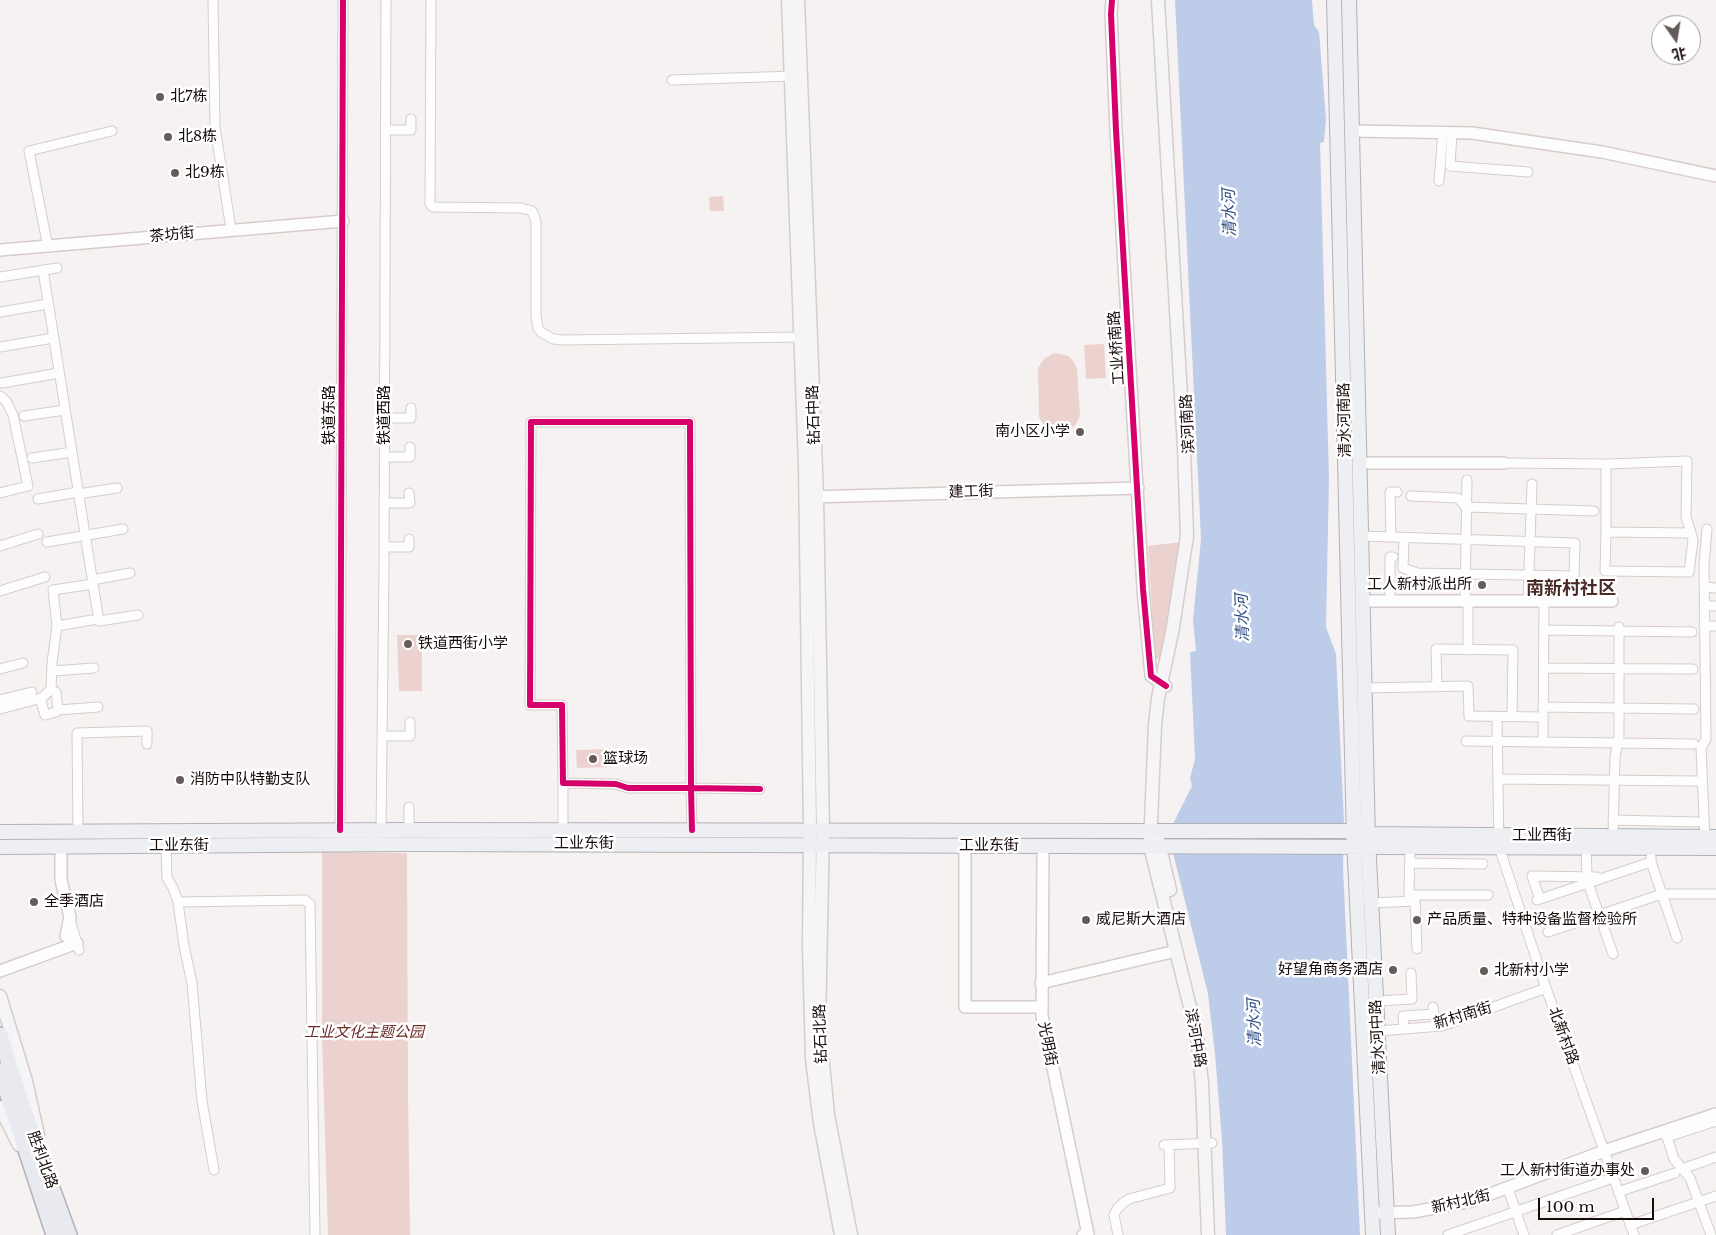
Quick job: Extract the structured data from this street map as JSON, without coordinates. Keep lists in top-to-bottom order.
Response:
{
  "streets": {
    "highway": ["胜利北路"],
    "main road": [
      "钻石中路",
      "清水河南路",
      "滨河南路",
      "工业西街",
      "工业东街",
      "钻石北路",
      "清水河中路",
      "滨河中路"
    ],
    "street": [
      "茶坊街",
      "工业桥南路",
      "铁道东路",
      "铁道西路",
      "建工街",
      "新村南街",
      "北新村路",
      "光明街",
      "新村北街"
    ]
  },
  "crossings": [
    ["茶坊街", "铁道东路"],
    ["工业桥南路", "滨河南路"],
    ["工业桥南路", "建工街"],
    ["铁道东路", "工业东街"],
    ["铁道西路", "工业东街"],
    ["钻石中路", "建工街"],
    ["钻石中路", "工业东街"],
    ["钻石中路", "钻石北路"],
    ["清水河南路", "工业西街"],
    ["清水河南路", "工业东街"],
    ["清水河南路", "清水河中路"],
    ["滨河南路", "工业东街"],
    ["滨河南路", "滨河中路"],
    ["工业西街", "工业东街"],
    ["工业西街", "北新村路"],
    ["工业西街", "清水河中路"],
    ["工业东街", "钻石北路"],
    ["工业东街", "清水河中路"],
    ["工业东街", "滨河中路"],
    ["工业东街", "光明街"],
    ["新村南街", "北新村路"],
    ["新村南街", "清水河中路"],
    ["北新村路", "新村北街"],
    ["清水河中路", "新村北街"]
  ],
  "districts": ["南新村社区"],
  "water": ["清水河"],
  "parks": ["工业文化主题公园"],
  "places": [
    "北7栋",
    "北8栋",
    "北9栋",
    "南小区小学",
    "工人新村派出所",
    "铁道西街小学",
    "篮球场",
    "消防中队特勤支队",
    "全季酒店",
    "威尼斯大酒店",
    "产品质量、特种设备监督检验所",
    "好望角商务酒店",
    "北新村小学",
    "工人新村街道办事处"
  ],
  "scale_bar": "100 m",
  "north": "bottom"
}
